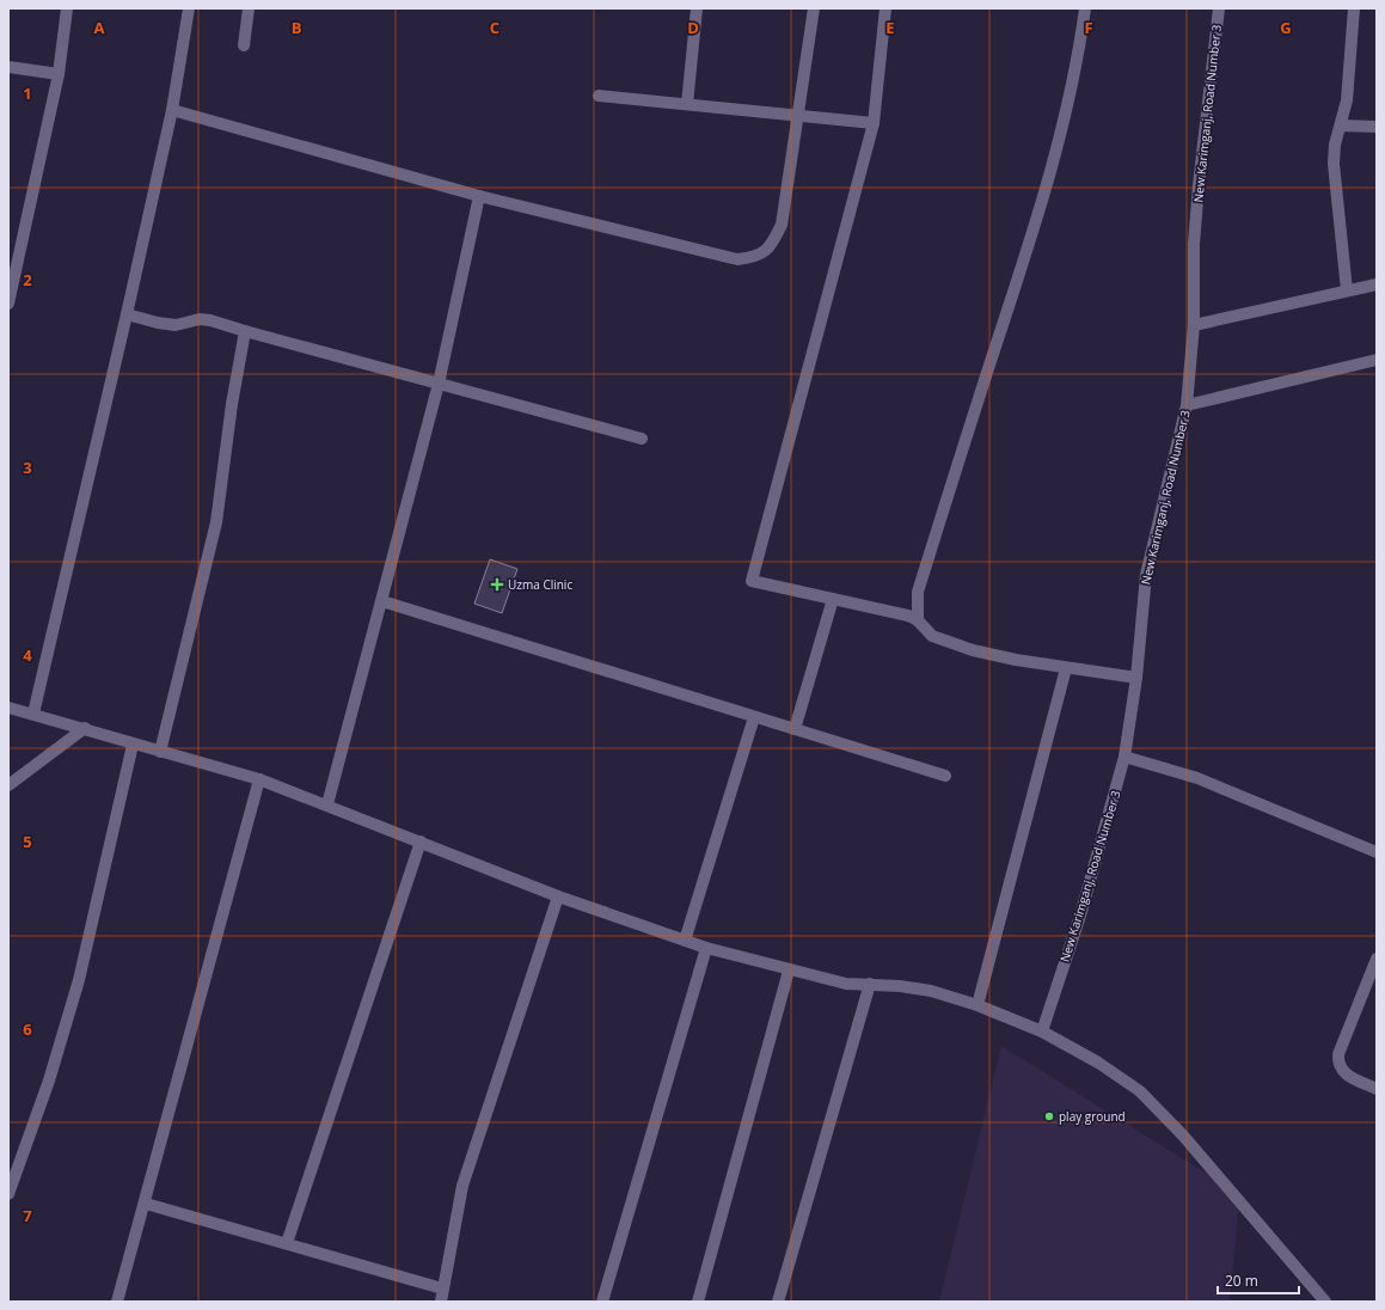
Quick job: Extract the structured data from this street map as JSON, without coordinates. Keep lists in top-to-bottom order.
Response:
{
  "streets": {
    "street": ["New Karimganj, Road Number 3"]
  },
  "places": {
    "health": ["Uzma Clinic"],
    "other": ["play ground"]
  },
  "scale_bar": "20 m",
  "grid": {
    "columns": [
      "A",
      "B",
      "C",
      "D",
      "E",
      "F",
      "G"
    ],
    "rows": [
      "1",
      "2",
      "3",
      "4",
      "5",
      "6",
      "7"
    ]
  }
}
